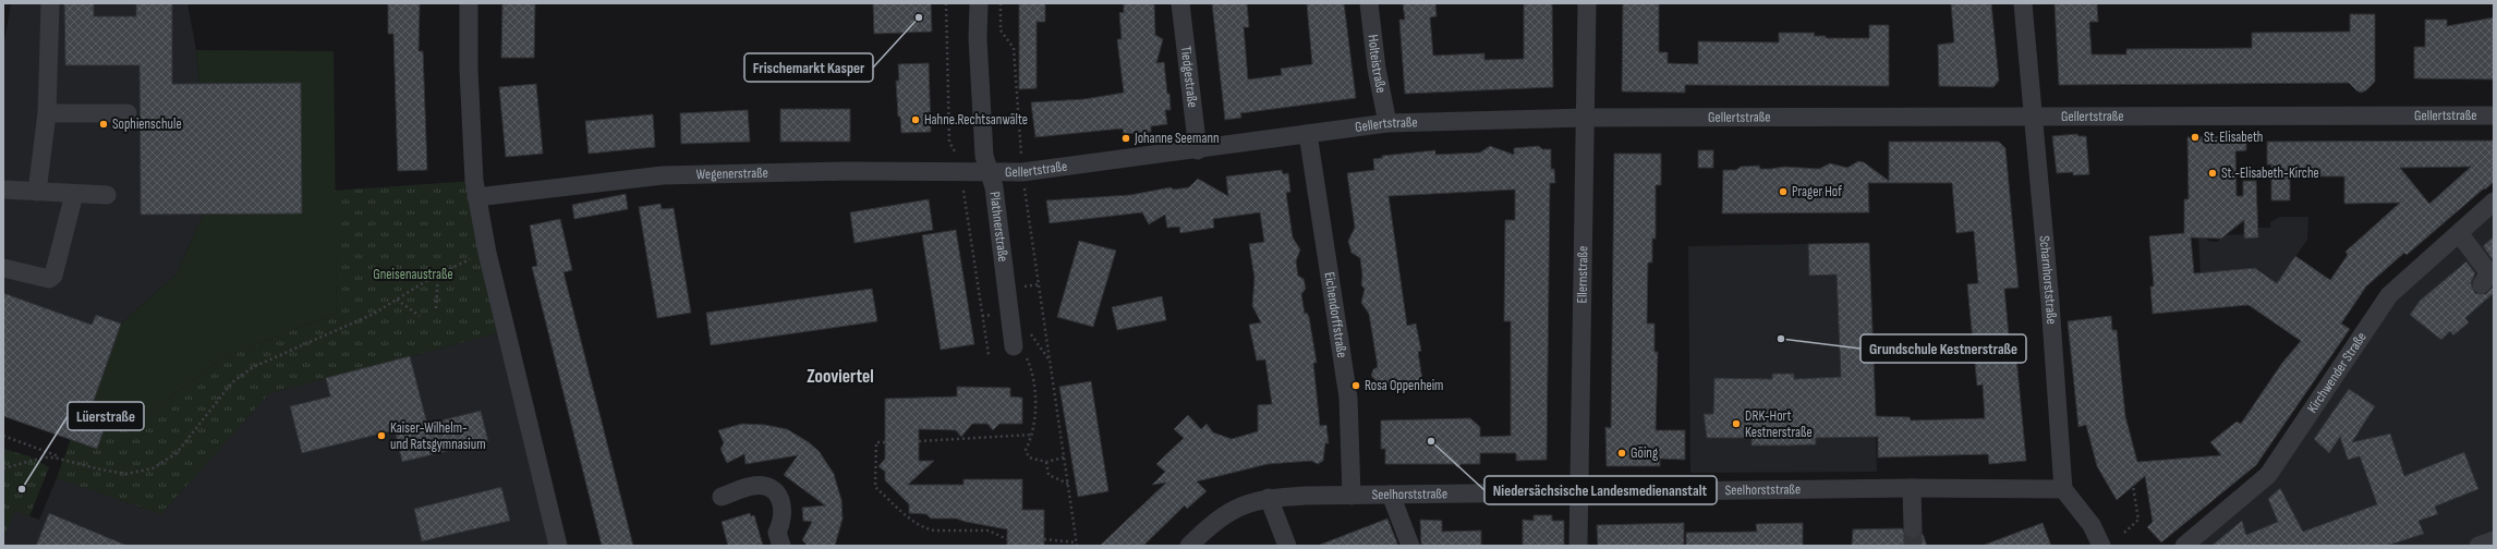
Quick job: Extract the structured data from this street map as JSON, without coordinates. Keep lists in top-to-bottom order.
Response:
{
  "streets": {
    "street": [
      "Holteistraße",
      "Tiedgestraße",
      "Gellertstraße",
      "Wegenerstraße",
      "Plathnerstraße",
      "Ellernstraße",
      "Scharnhorststraße",
      "Eichendorffstraße",
      "Kirchwender Straße",
      "Seelhorststraße"
    ]
  },
  "crossings": [
    ["Holteistraße", "Gellertstraße"],
    ["Tiedgestraße", "Gellertstraße"],
    ["Gellertstraße", "Wegenerstraße"],
    ["Gellertstraße", "Plathnerstraße"],
    ["Gellertstraße", "Ellernstraße"],
    ["Gellertstraße", "Scharnhorststraße"],
    ["Gellertstraße", "Eichendorffstraße"],
    ["Wegenerstraße", "Plathnerstraße"],
    ["Ellernstraße", "Seelhorststraße"],
    ["Scharnhorststraße", "Seelhorststraße"],
    ["Eichendorffstraße", "Seelhorststraße"]
  ],
  "districts": ["Zooviertel"],
  "parks": ["Gneisenaustraße"],
  "places": [
    "Frischemarkt Kasper",
    "Hahne.Rechtsanwälte",
    "Sophienschule",
    "St. Elisabeth",
    "Johanne Seemann",
    "St.-Elisabeth-Kirche",
    "Prager Hof",
    "Grundschule Kestnerstraße",
    "Rosa Oppenheim",
    "DRK-Hort Kestnerstraße",
    "Kaiser-Wilhelm- und Ratsgymnasium",
    "Niedersächsische Landesmedienanstalt",
    "Göing",
    "Lüerstraße"
  ]
}
